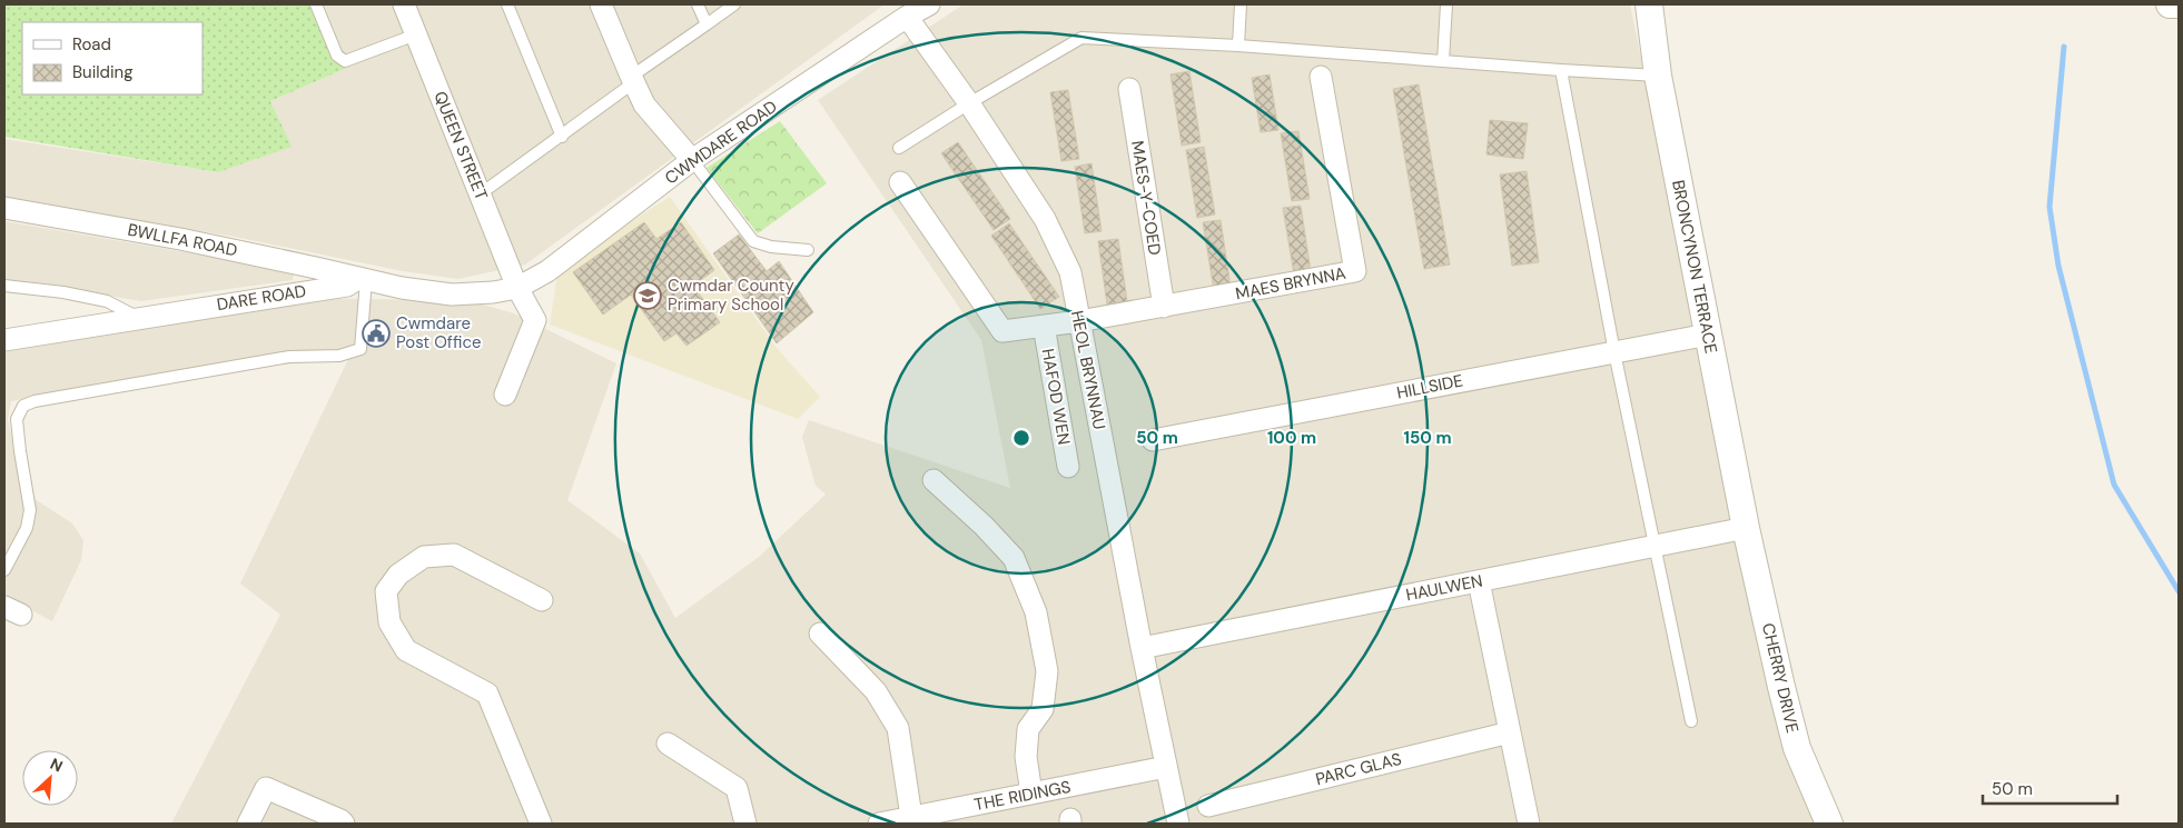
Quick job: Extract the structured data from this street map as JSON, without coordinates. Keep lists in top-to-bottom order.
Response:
{
  "streets": {
    "street": [
      "CWMDARE ROAD",
      "QUEEN STREET",
      "MAES-Y-COED",
      "BWLLFA ROAD",
      "BRONCYNON TERRACE",
      "MAES BRYNNA",
      "DARE ROAD",
      "HEOL BRYNNAU",
      "HILLSIDE",
      "HAFOD WEN",
      "HAULWEN",
      "CHERRY DRIVE",
      "PARC GLAS",
      "THE RIDINGS"
    ]
  },
  "crossings": [
    ["CWMDARE ROAD", "QUEEN STREET"],
    ["CWMDARE ROAD", "HEOL BRYNNAU"],
    ["MAES-Y-COED", "MAES BRYNNA"],
    ["BWLLFA ROAD", "DARE ROAD"],
    ["BRONCYNON TERRACE", "HILLSIDE"],
    ["BRONCYNON TERRACE", "HAULWEN"],
    ["BRONCYNON TERRACE", "CHERRY DRIVE"],
    ["HEOL BRYNNAU", "HAULWEN"],
    ["HEOL BRYNNAU", "THE RIDINGS"],
    ["HAULWEN", "CHERRY DRIVE"]
  ],
  "places": {
    "school or university": ["Cwmdar County Primary School"],
    "public building": ["Cwmdare Post Office"]
  },
  "legend": ["Road", "Building"],
  "scale_bar": "50 m",
  "north": "top right",
  "rings": ["50 m", "100 m", "150 m"]
}
